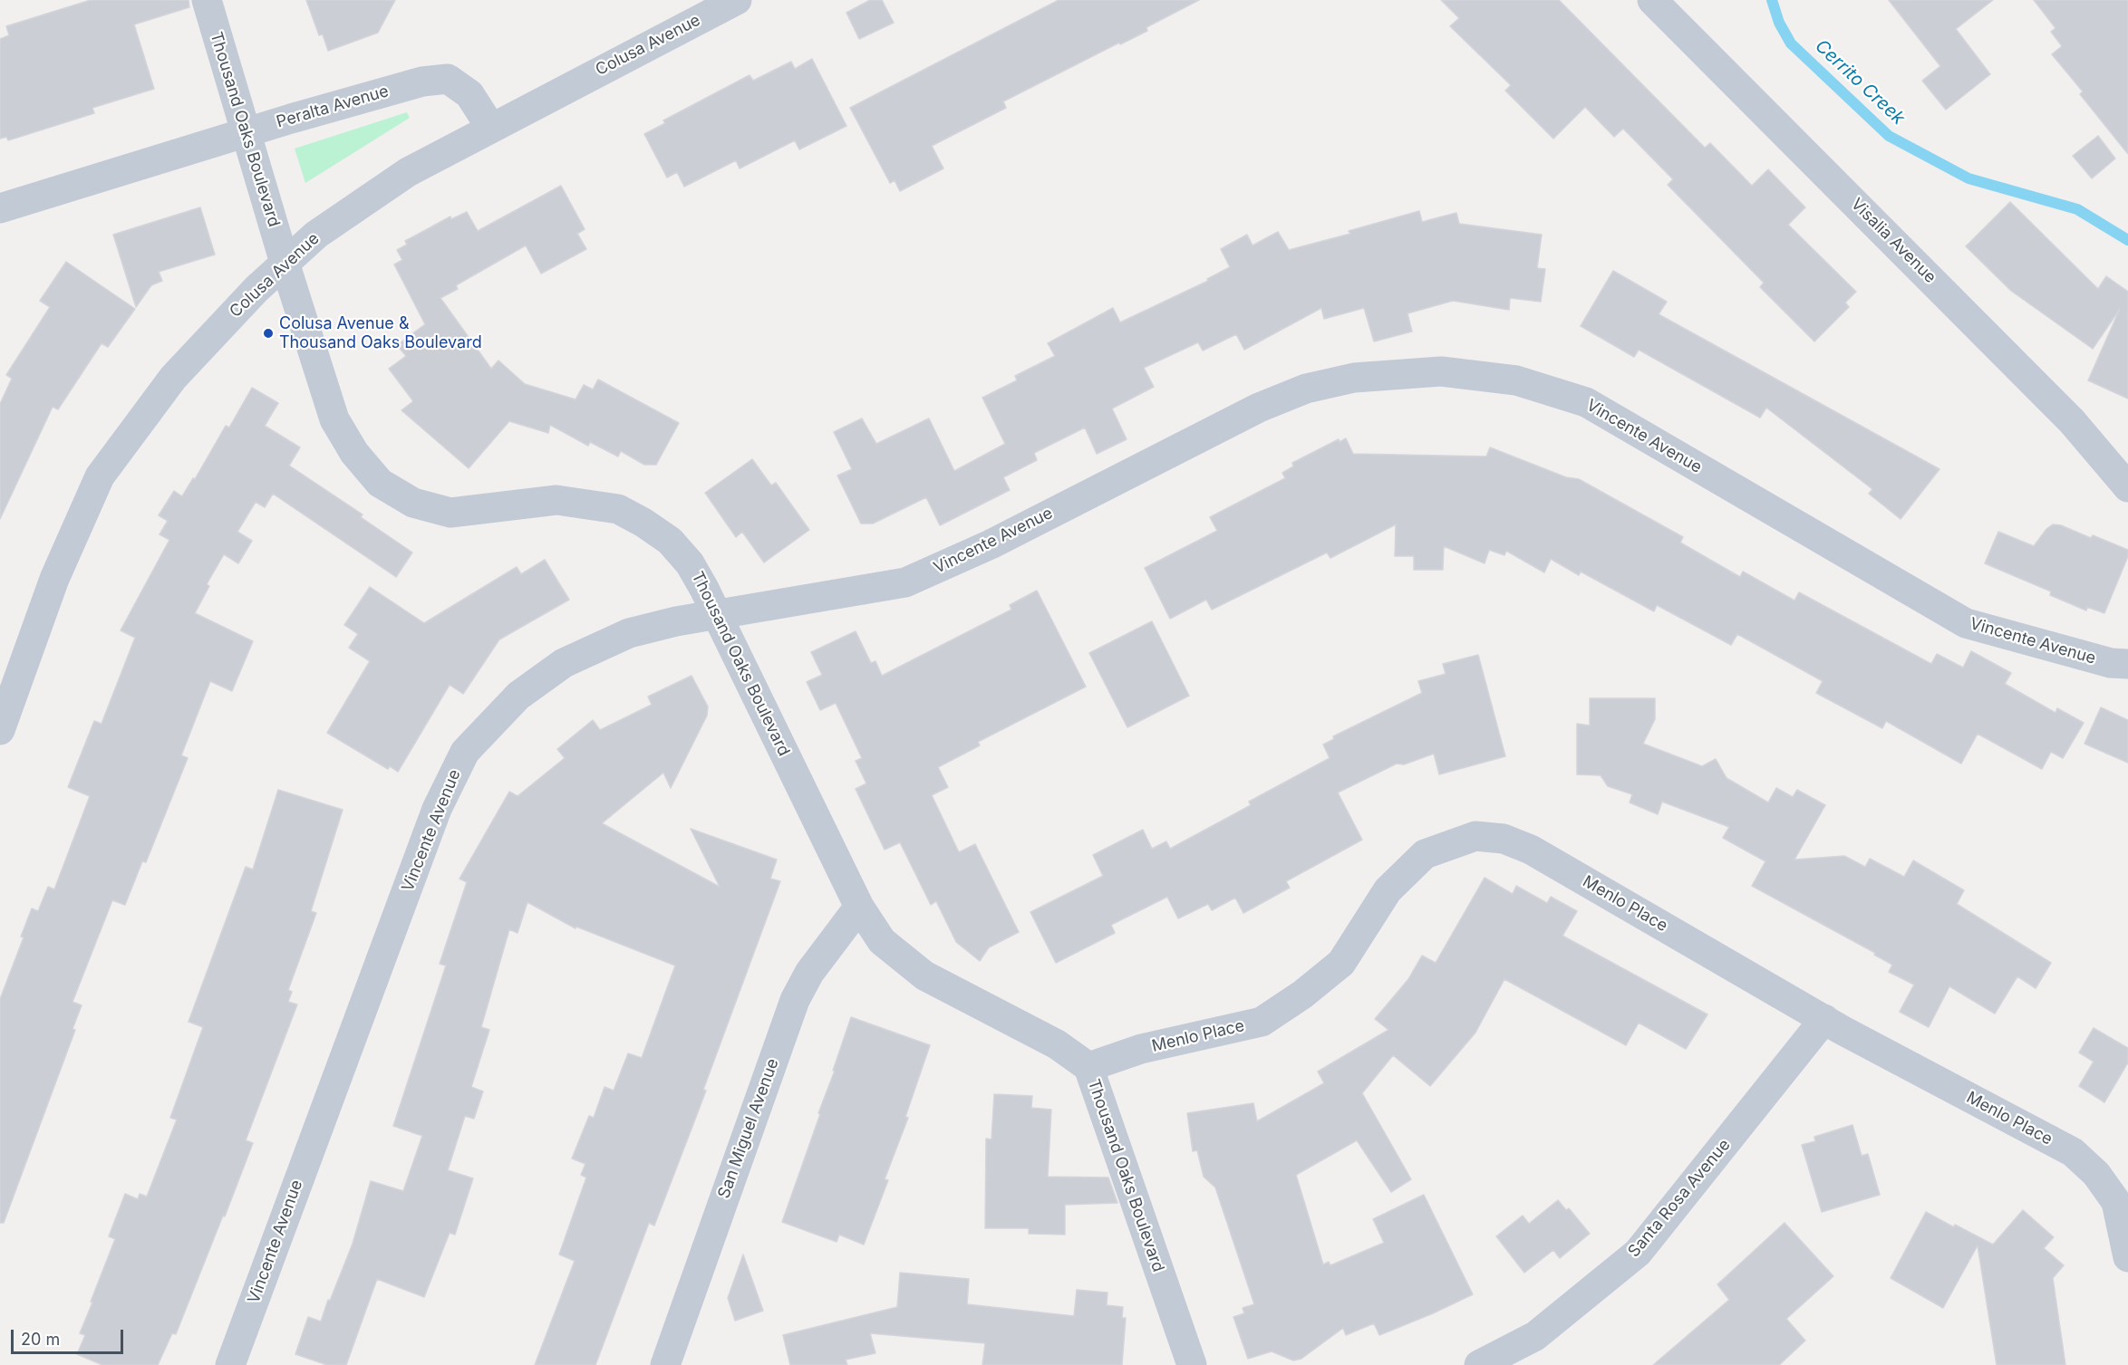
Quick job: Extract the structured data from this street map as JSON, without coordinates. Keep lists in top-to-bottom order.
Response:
{
  "streets": {
    "street": [
      "Colusa Avenue",
      "Peralta Avenue",
      "Thousand Oaks Boulevard",
      "Visalia Avenue",
      "Vincente Avenue",
      "Menlo Place",
      "San Miguel Avenue",
      "Santa Rosa Avenue"
    ]
  },
  "crossings": [
    ["Colusa Avenue", "Peralta Avenue"],
    ["Colusa Avenue", "Thousand Oaks Boulevard"],
    ["Peralta Avenue", "Thousand Oaks Boulevard"],
    ["Thousand Oaks Boulevard", "Vincente Avenue"],
    ["Thousand Oaks Boulevard", "Menlo Place"],
    ["Thousand Oaks Boulevard", "San Miguel Avenue"],
    ["Menlo Place", "Santa Rosa Avenue"]
  ],
  "water": ["Cerrito Creek"],
  "places": ["Colusa Avenue & Thousand Oaks Boulevard"],
  "scale_bar": "20 m"
}
